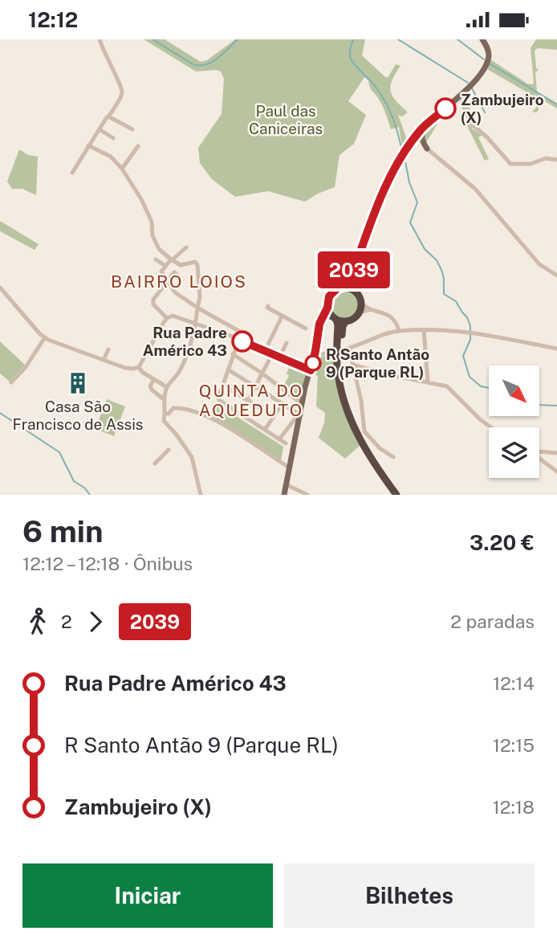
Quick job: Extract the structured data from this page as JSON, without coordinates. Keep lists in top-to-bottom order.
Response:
{
  "districts": ["BAIRRO LOIOS", "QUINTA DO AQUEDUTO"],
  "parks": ["Paul das Caniceiras"],
  "places": {
    "other": ["Zambujeiro (X)", "Rua Padre Américo 43", "R Santo Antão 9 (Parque RL)"],
    "building": ["Casa São Francisco de Assis"]
  },
  "lines": ["bus line 2039"],
  "north": "bottom right",
  "page": {
    "status": "12:12",
    "on_map": "2039",
    "heading": ["6 min", "12:12 – 12:18 · Ônibus", "3.20 €"],
    "legs": ["2", "2039", "2 paradas"],
    "list": [
      {
        "name": "Rua Padre Américo 43",
        "value": "12:14"
      },
      {
        "name": "R Santo Antão 9 (Parque RL)",
        "value": "12:15"
      },
      {
        "name": "Zambujeiro (X)",
        "value": "12:18"
      }
    ],
    "buttons": ["Iniciar", "Bilhetes"]
  }
}
